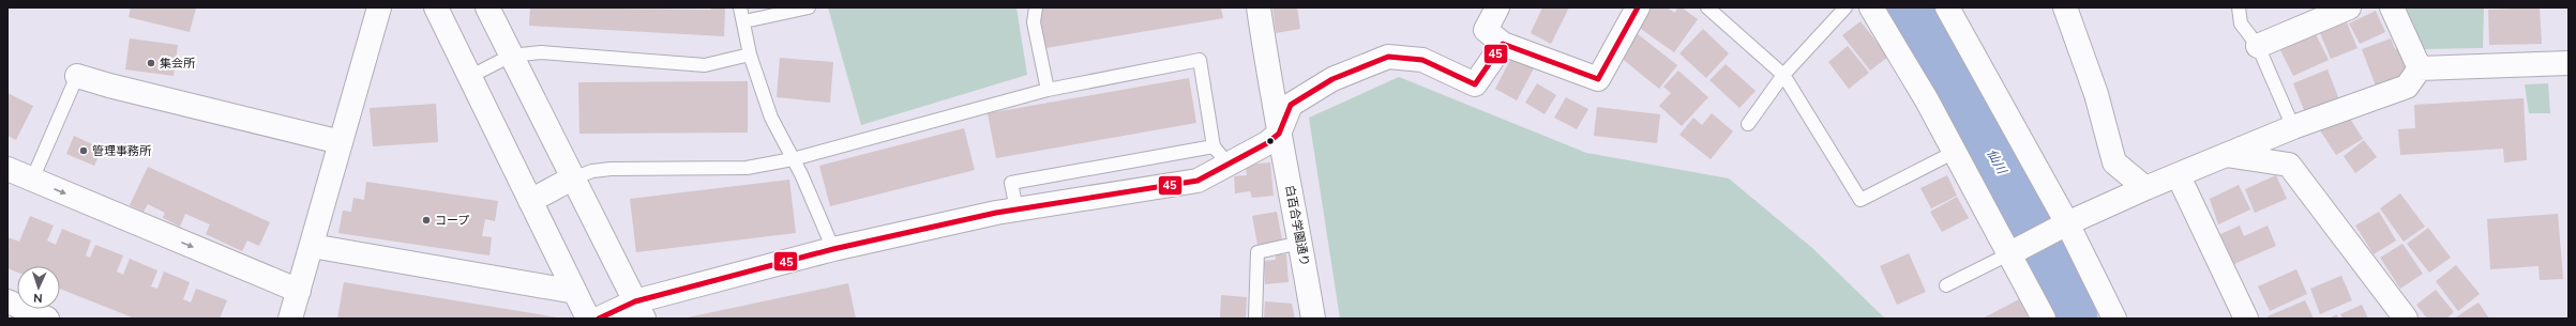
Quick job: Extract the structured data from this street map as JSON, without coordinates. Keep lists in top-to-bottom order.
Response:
{
  "streets": {
    "street": ["白百合学園通り"]
  },
  "water": ["仙川"],
  "places": ["集会所", "管理事務所", "コープ"],
  "lines": ["transit line 45"],
  "north": "bottom"
}
